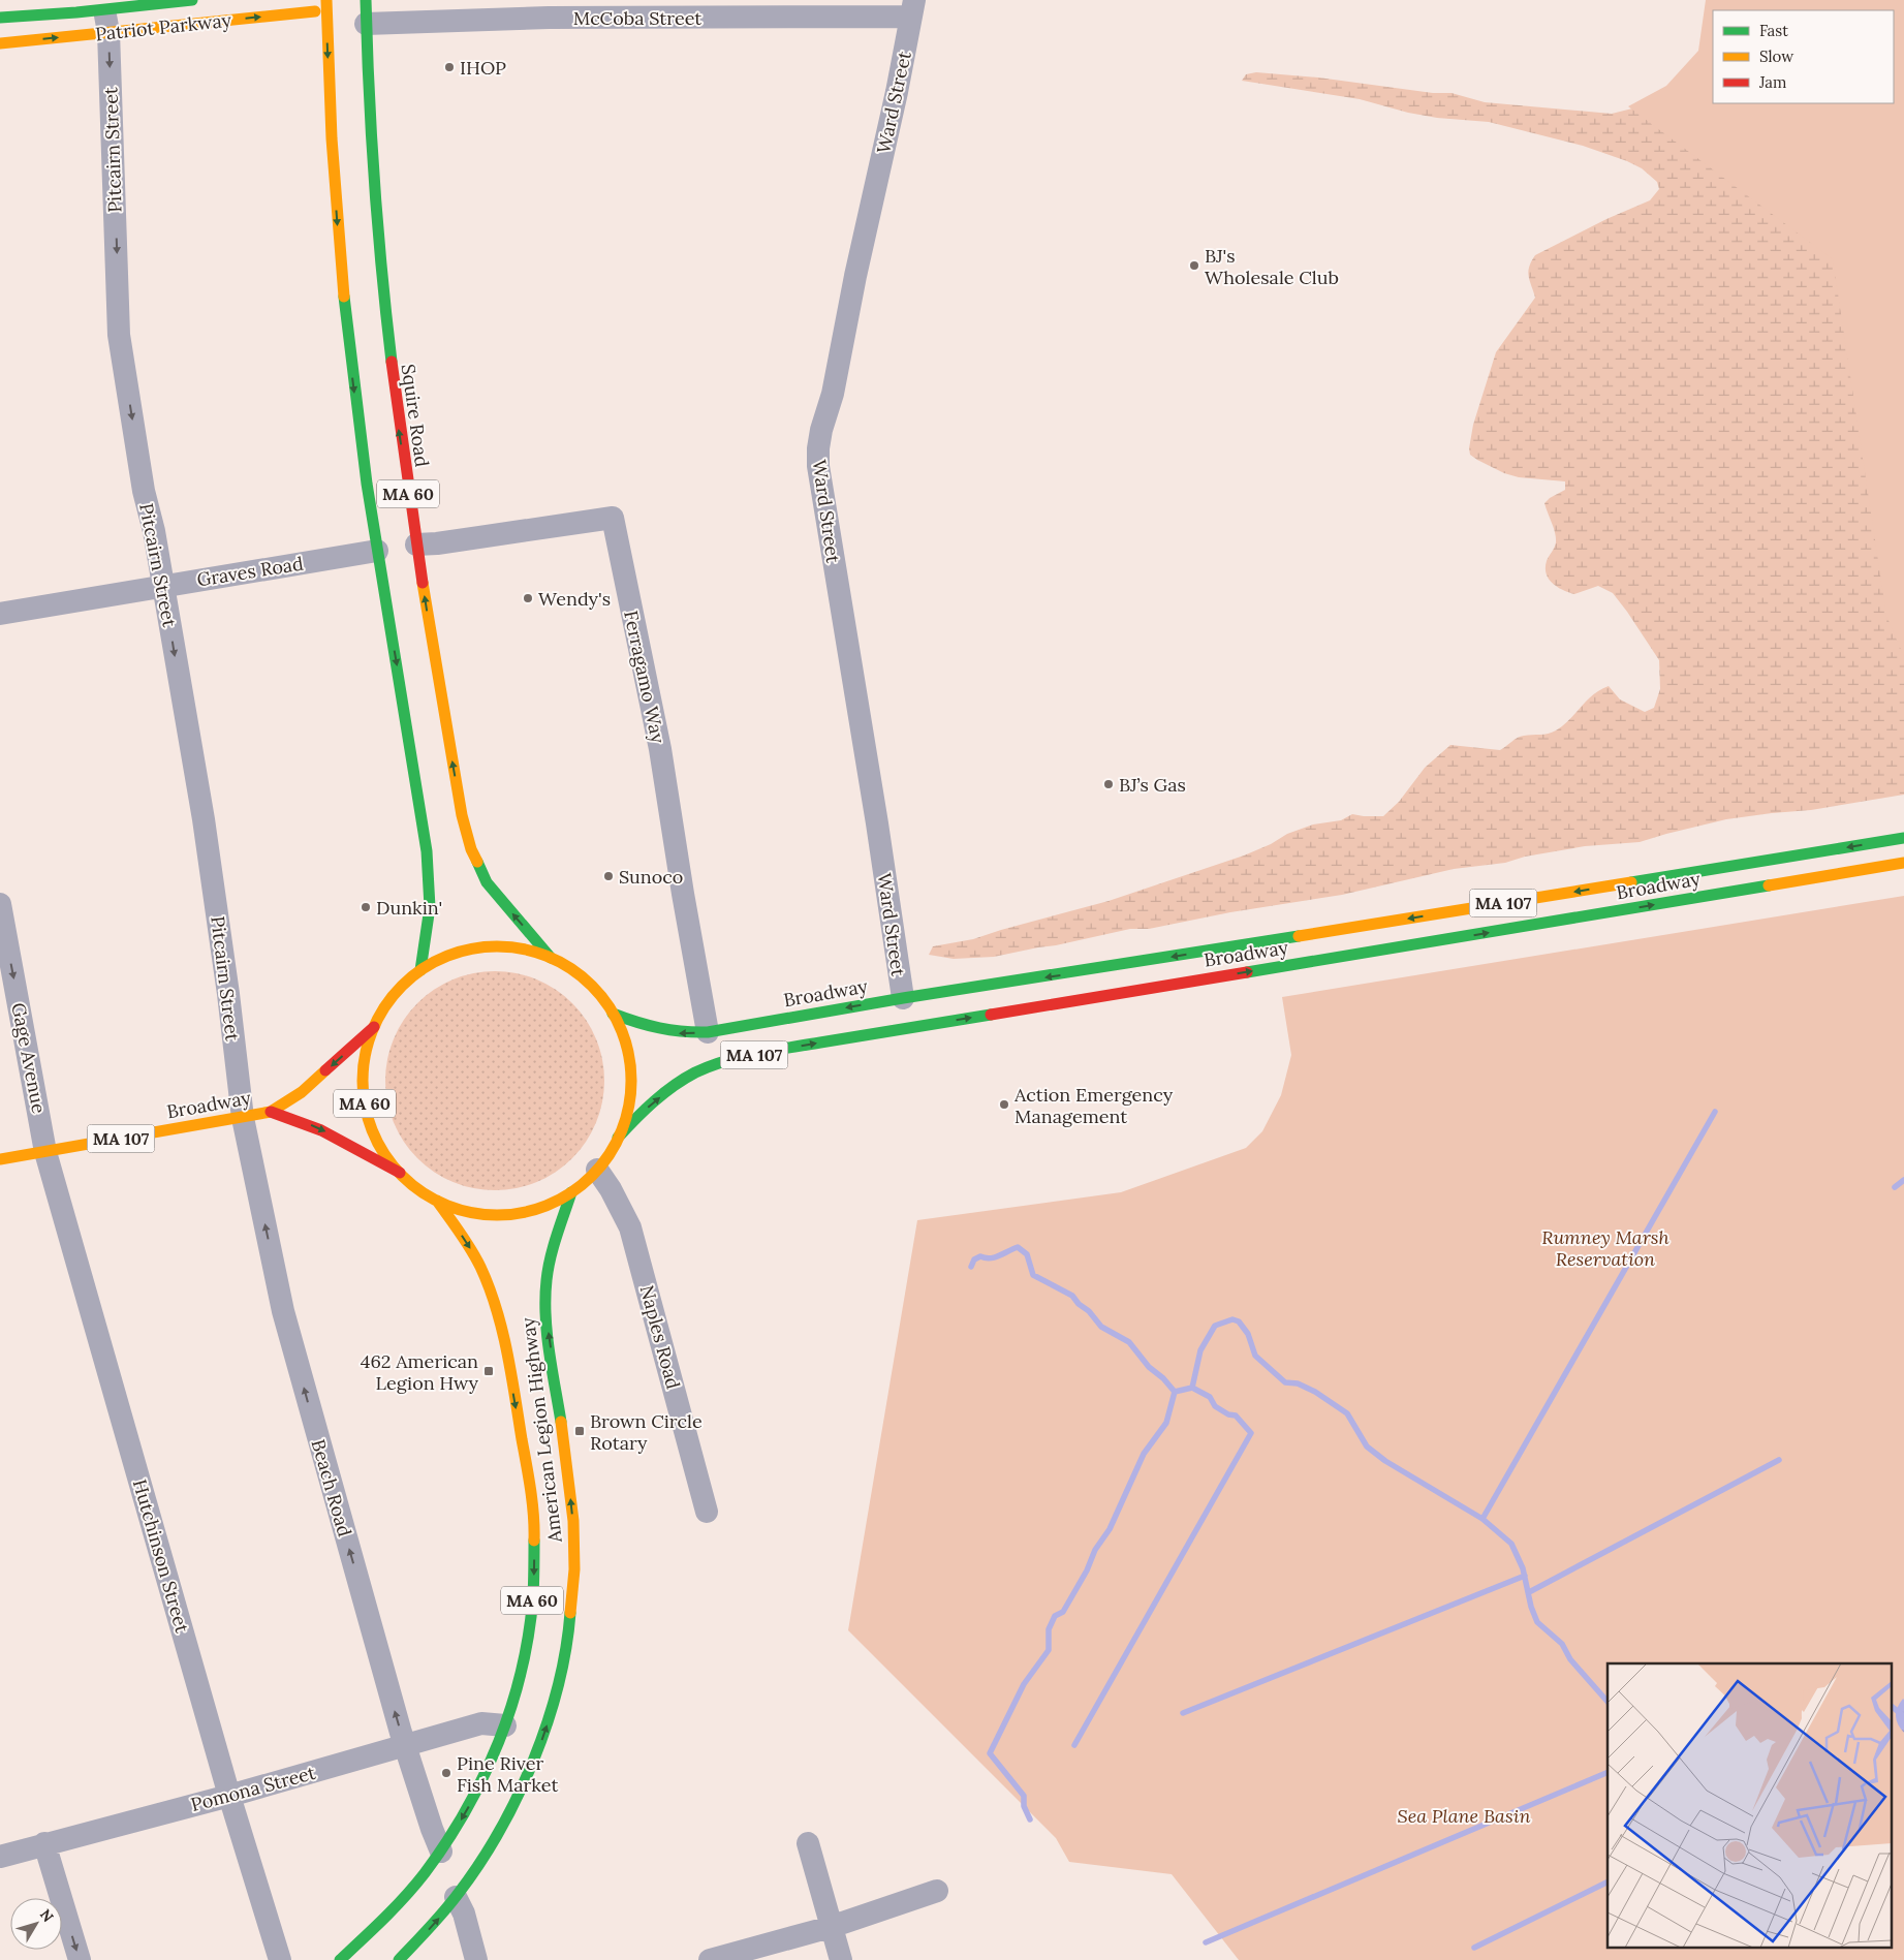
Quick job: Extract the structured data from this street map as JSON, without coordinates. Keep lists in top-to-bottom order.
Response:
{
  "streets": {
    "main road": [
      "Patriot Parkway",
      "Squire Road",
      "MA 60",
      "Broadway",
      "MA 107",
      "American Legion Highway"
    ],
    "street": [
      "McCoba Street",
      "Ward Street",
      "Pitcairn Street",
      "Graves Road",
      "Ferragamo Way",
      "Gage Avenue",
      "Naples Road",
      "Beach Road",
      "Hutchinson Street",
      "Pomona Street"
    ]
  },
  "crossings": [
    ["McCoba Street", "Ward Street"],
    ["McCoba Street", "Squire Road"],
    ["Patriot Parkway", "Pitcairn Street"],
    ["Patriot Parkway", "MA 60"],
    ["Ward Street", "Broadway"],
    ["Pitcairn Street", "Graves Road"],
    ["Pitcairn Street", "Broadway"],
    ["Pitcairn Street", "Beach Road"],
    ["Squire Road", "MA 60"],
    ["Squire Road", "Ferragamo Way"],
    ["MA 60", "Graves Road"],
    ["MA 60", "Broadway"],
    ["MA 60", "Naples Road"],
    ["MA 60", "American Legion Highway"],
    ["Ferragamo Way", "Broadway"],
    ["Broadway", "Gage Avenue"],
    ["Broadway", "Beach Road"],
    ["Broadway", "Hutchinson Street"],
    ["Gage Avenue", "Hutchinson Street"],
    ["American Legion Highway", "Beach Road"],
    ["American Legion Highway", "Pomona Street"],
    ["Beach Road", "Pomona Street"],
    ["Hutchinson Street", "Pomona Street"]
  ],
  "one_way": ["Pitcairn Street", "Gage Avenue", "Beach Road"],
  "parks": ["Rumney Marsh Reservation", "Sea Plane Basin"],
  "places": {
    "other": [
      "IHOP",
      "BJ's Wholesale Club",
      "Wendy's",
      "BJ’s Gas",
      "Sunoco",
      "Dunkin'",
      "Action Emergency Management",
      "Pine River Fish Market"
    ],
    "transit": ["462 American Legion Hwy", "Brown Circle Rotary"]
  },
  "legend": ["Fast", "Slow", "Jam"],
  "north": "top right"
}
